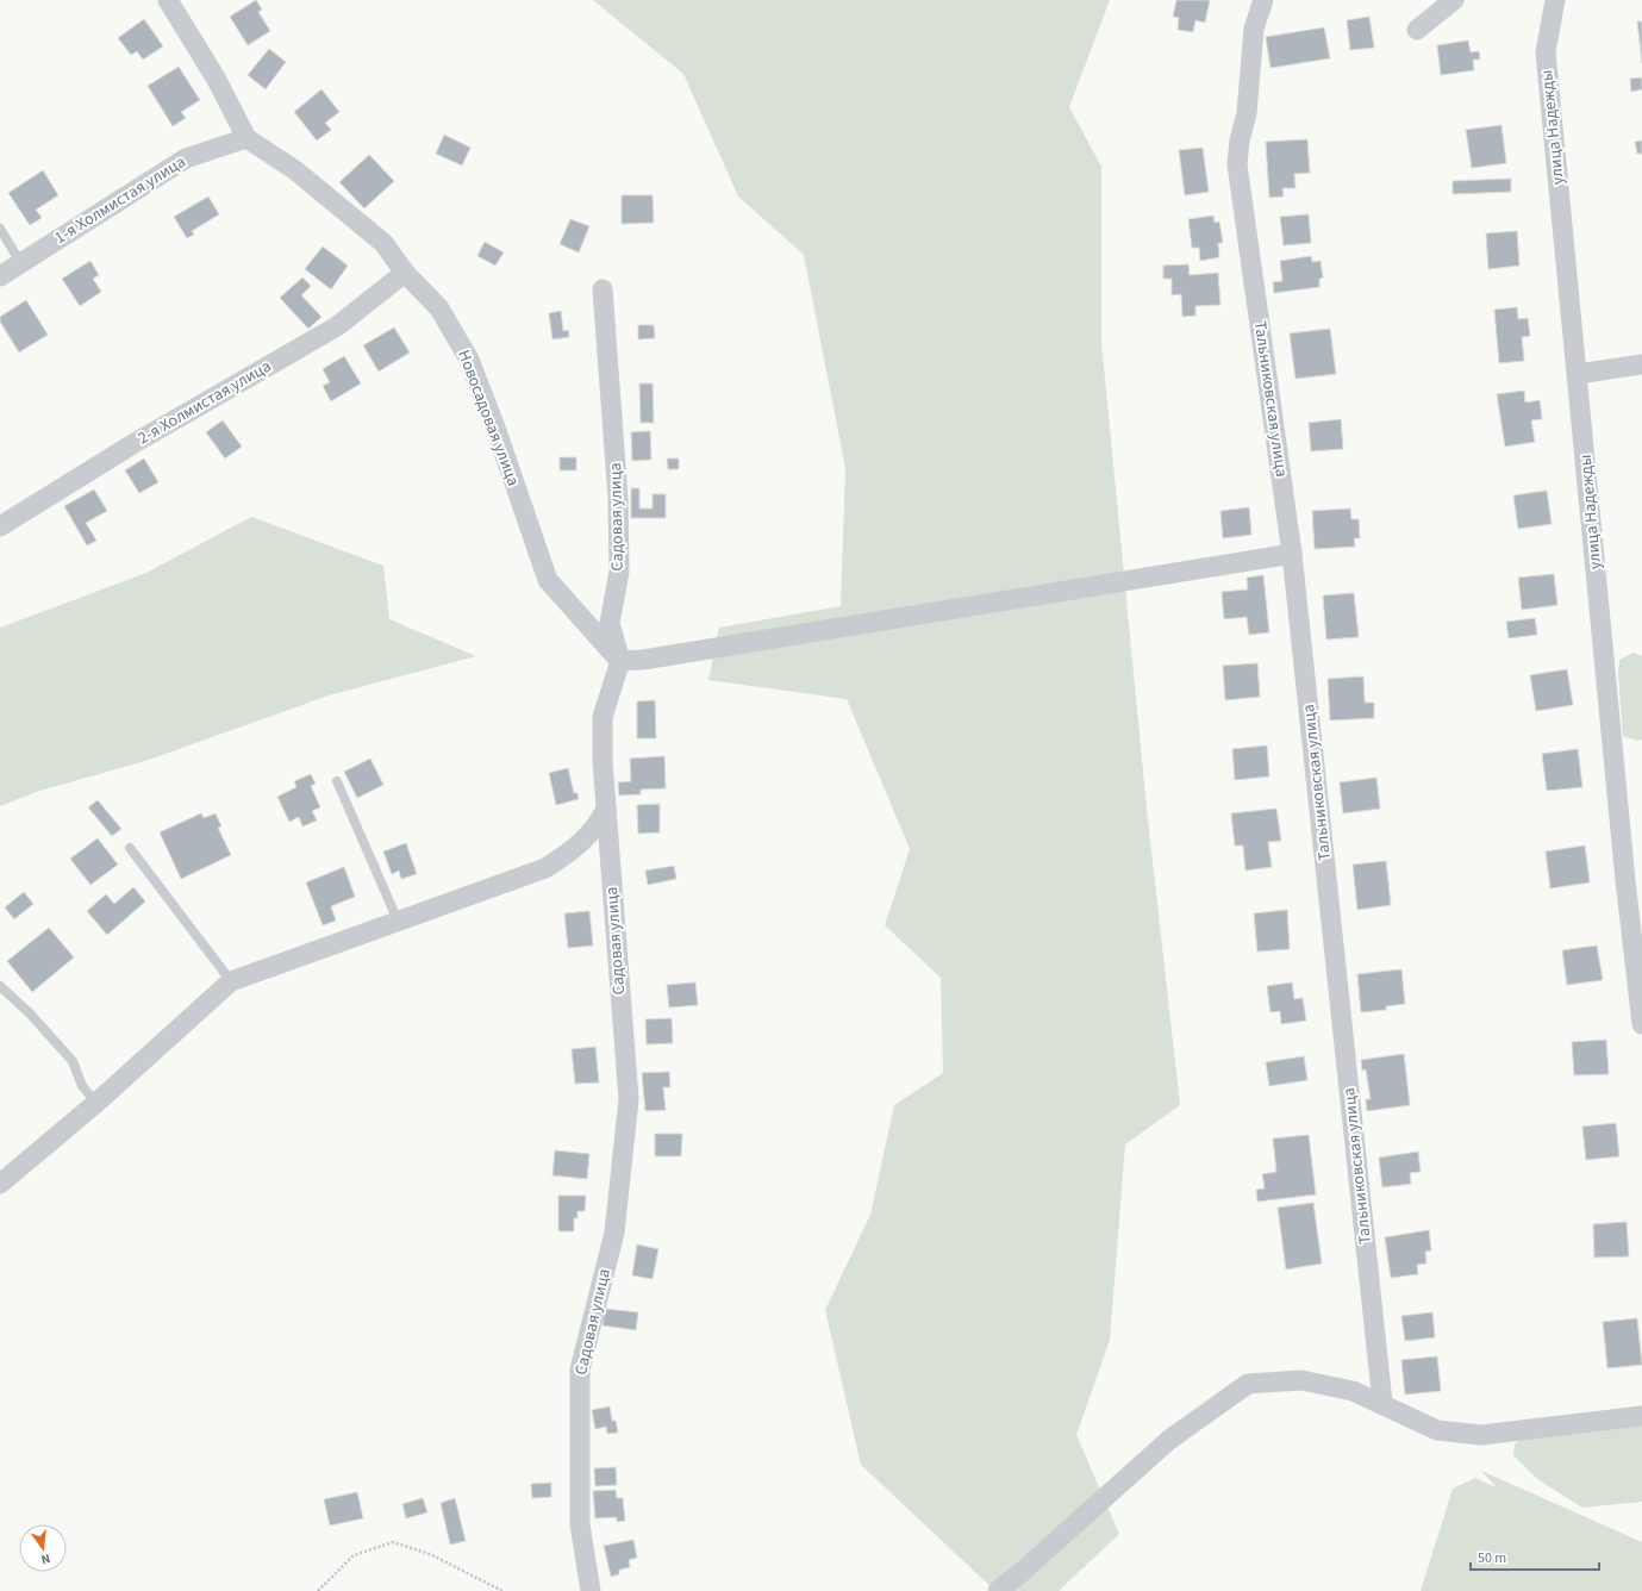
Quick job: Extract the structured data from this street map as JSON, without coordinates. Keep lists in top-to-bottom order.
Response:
{
  "streets": {
    "street": [
      "улица Надежды",
      "1-я Холмистая улица",
      "Тальниковская улица",
      "2-я Холмистая улица",
      "Новосадовая улица",
      "Садовая улица"
    ]
  },
  "crossings": [
    ["1-я Холмистая улица", "Новосадовая улица"],
    ["2-я Холмистая улица", "Новосадовая улица"],
    ["Новосадовая улица", "Садовая улица"]
  ],
  "scale_bar": "50 m",
  "north": "bottom"
}
